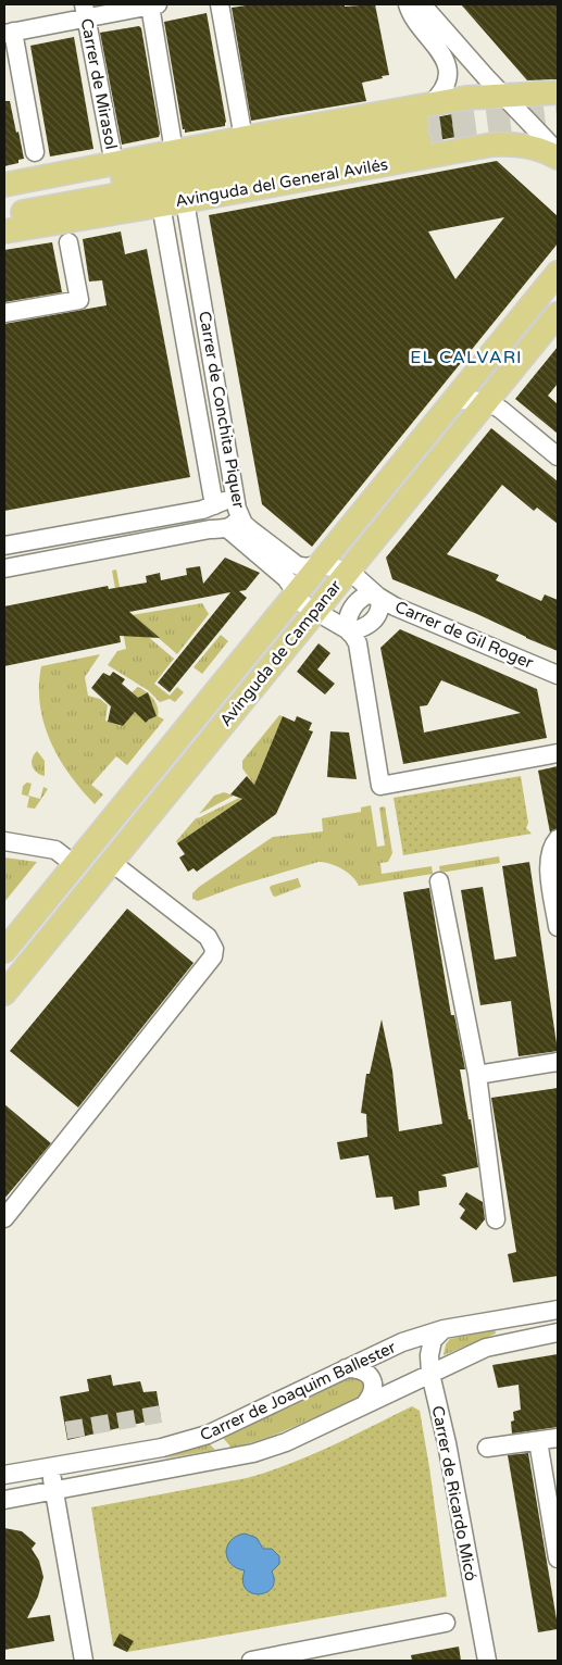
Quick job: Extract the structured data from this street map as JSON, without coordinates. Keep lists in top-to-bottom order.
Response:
{
  "streets": {
    "main road": ["Avinguda del General Avilés", "Avinguda de Campanar"],
    "street": [
      "Carrer de Mirasol",
      "Carrer de Conchita Piquer",
      "Carrer de Gil Roger",
      "Carrer de Joaquim Ballester",
      "Carrer de Ricardo Micó"
    ]
  },
  "crossings": [
    ["Avinguda del General Avilés", "Carrer de Conchita Piquer"],
    ["Carrer de Conchita Piquer", "Carrer de Gil Roger"],
    ["Carrer de Conchita Piquer", "Avinguda de Campanar"],
    ["Carrer de Gil Roger", "Avinguda de Campanar"],
    ["Carrer de Joaquim Ballester", "Carrer de Ricardo Micó"]
  ],
  "districts": ["EL CALVARI"]
}
